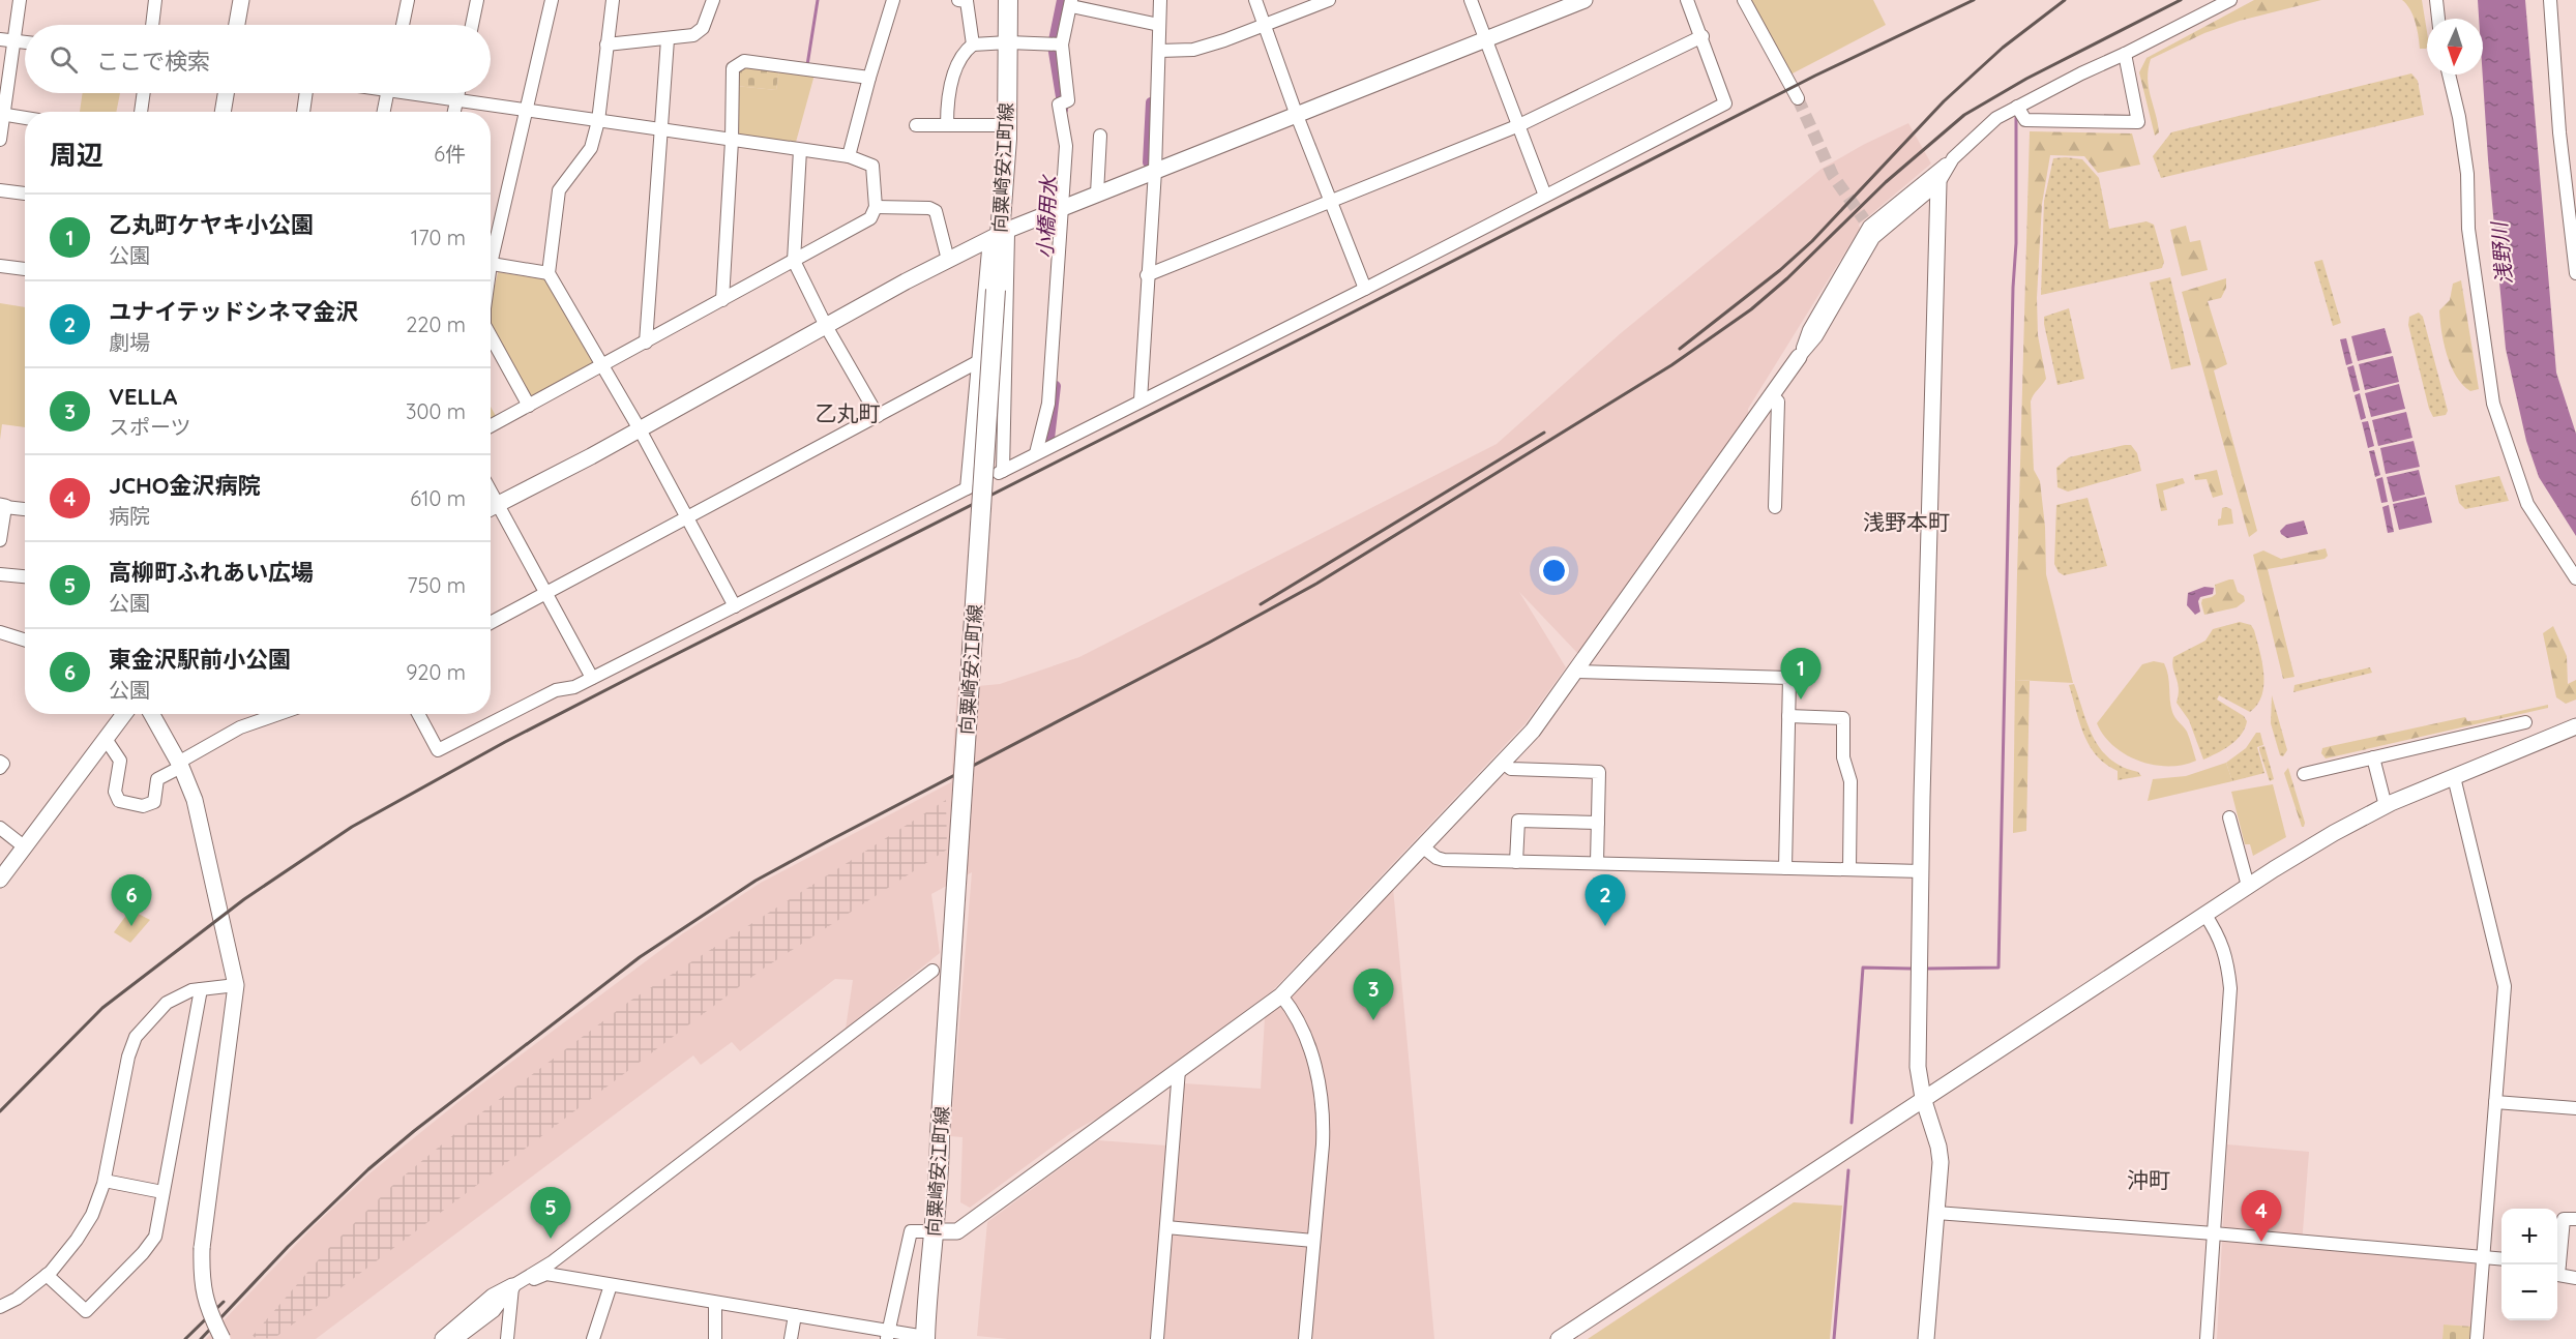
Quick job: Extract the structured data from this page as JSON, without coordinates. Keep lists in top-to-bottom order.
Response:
{
  "streets": {
    "main road": ["向粟崎安江町線"]
  },
  "districts": ["乙丸町", "浅野本町", "沖町"],
  "water": ["小橋用水", "浅野川"],
  "north": "bottom",
  "page": {
    "search": "ここで検索",
    "heading": ["周辺", "6件"],
    "list": [
      {
        "mark": "1",
        "name": "乙丸町ケヤキ小公園",
        "note": "公園",
        "value": "170 m"
      },
      {
        "mark": "2",
        "name": "ユナイテッドシネマ金沢",
        "note": "劇場",
        "value": "220 m"
      },
      {
        "mark": "3",
        "name": "VELLA",
        "note": "スポーツ",
        "value": "300 m"
      },
      {
        "mark": "4",
        "name": "JCHO金沢病院",
        "note": "病院",
        "value": "610 m"
      },
      {
        "mark": "5",
        "name": "高柳町ふれあい広場",
        "note": "公園",
        "value": "750 m"
      },
      {
        "mark": "6",
        "name": "東金沢駅前小公園",
        "note": "公園",
        "value": "920 m"
      }
    ],
    "pins": [
      "1",
      "2",
      "6",
      "3",
      "5",
      "4"
    ],
    "map_buttons": ["+", "−"]
  }
}
